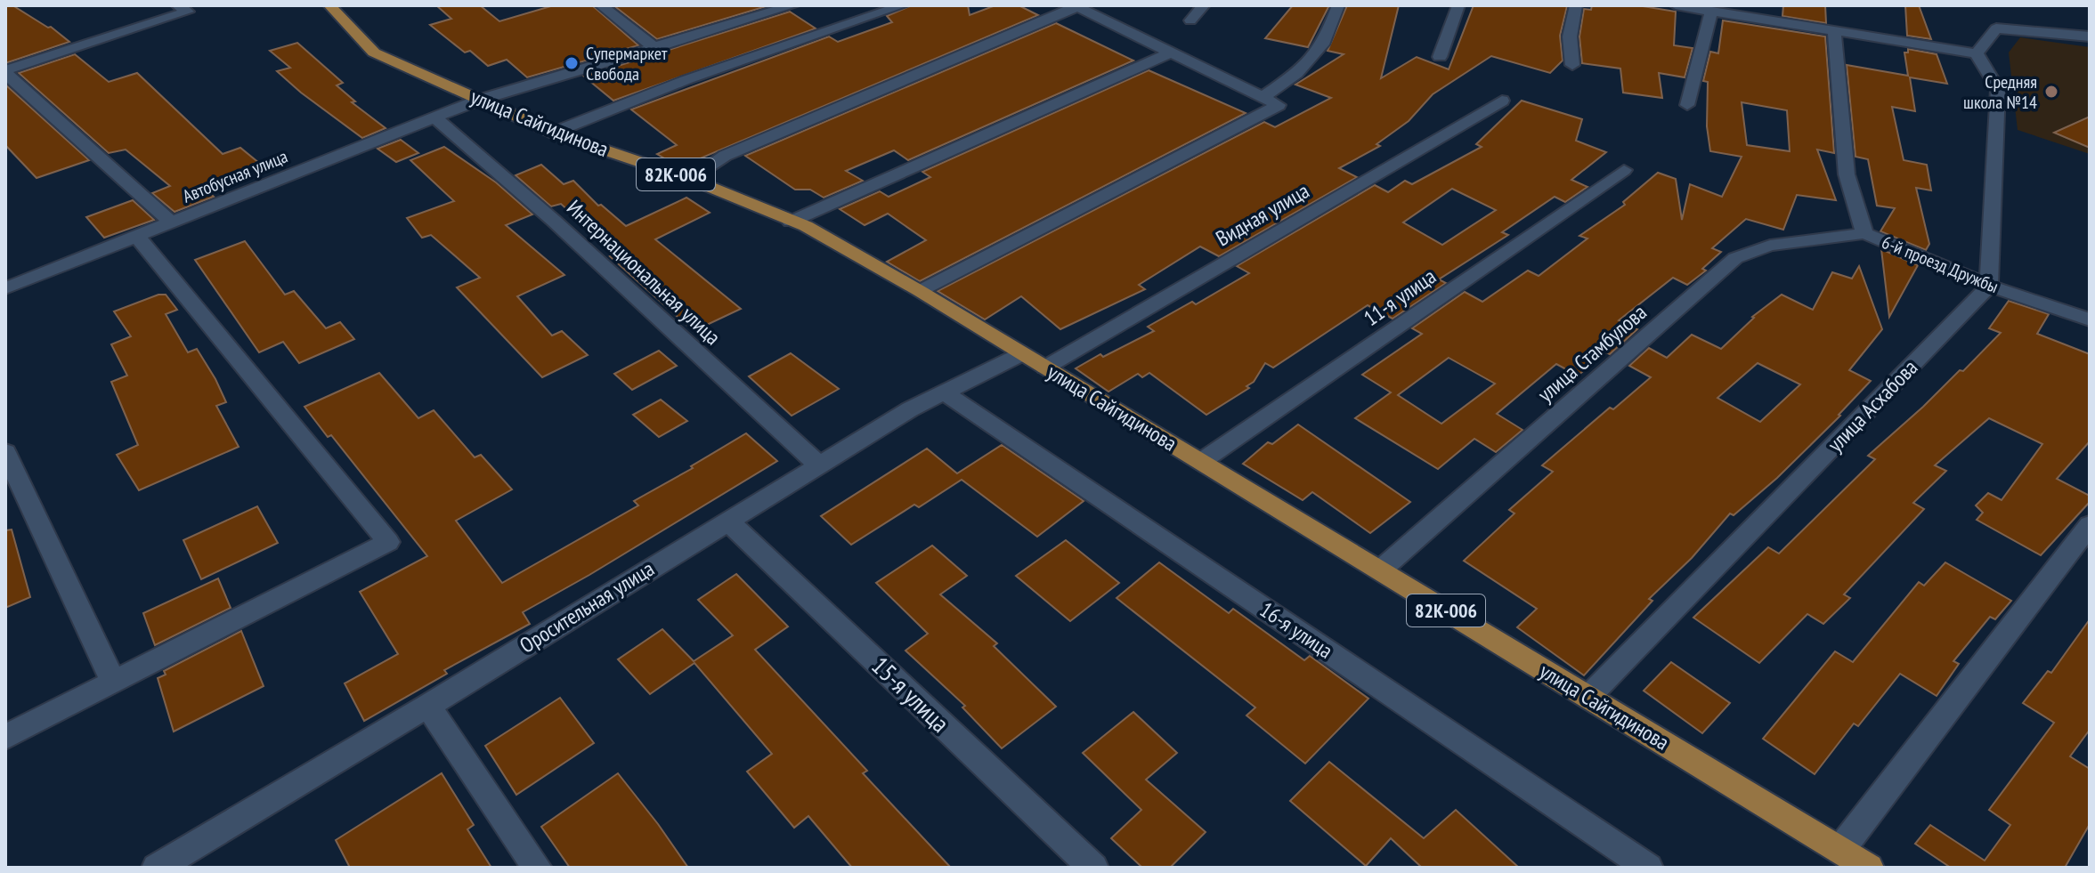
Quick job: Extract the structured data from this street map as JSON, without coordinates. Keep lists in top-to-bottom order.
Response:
{
  "streets": {
    "main road": ["улица Сайгидинова", "82К-006"],
    "street": [
      "Автобусная улица",
      "Видная улица",
      "6-й проезд Дружбы",
      "Интернациональная улица",
      "11-я улица",
      "улица Стамбулова",
      "улица Асхабова",
      "Оросительная улица",
      "16-я улица",
      "15-я улица"
    ]
  },
  "crossings": [
    ["улица Сайгидинова", "Автобусная улица"],
    ["улица Сайгидинова", "Видная улица"],
    ["улица Сайгидинова", "11-я улица"],
    ["улица Сайгидинова", "улица Стамбулова"],
    ["улица Сайгидинова", "улица Асхабова"],
    ["улица Сайгидинова", "Оросительная улица"],
    ["Автобусная улица", "Интернациональная улица"],
    ["6-й проезд Дружбы", "улица Стамбулова"],
    ["6-й проезд Дружбы", "улица Асхабова"],
    ["Интернациональная улица", "Оросительная улица"],
    ["Оросительная улица", "16-я улица"],
    ["Оросительная улица", "15-я улица"]
  ],
  "places": ["Супермаркет Свобода", "Средняя школа №14"]
}
